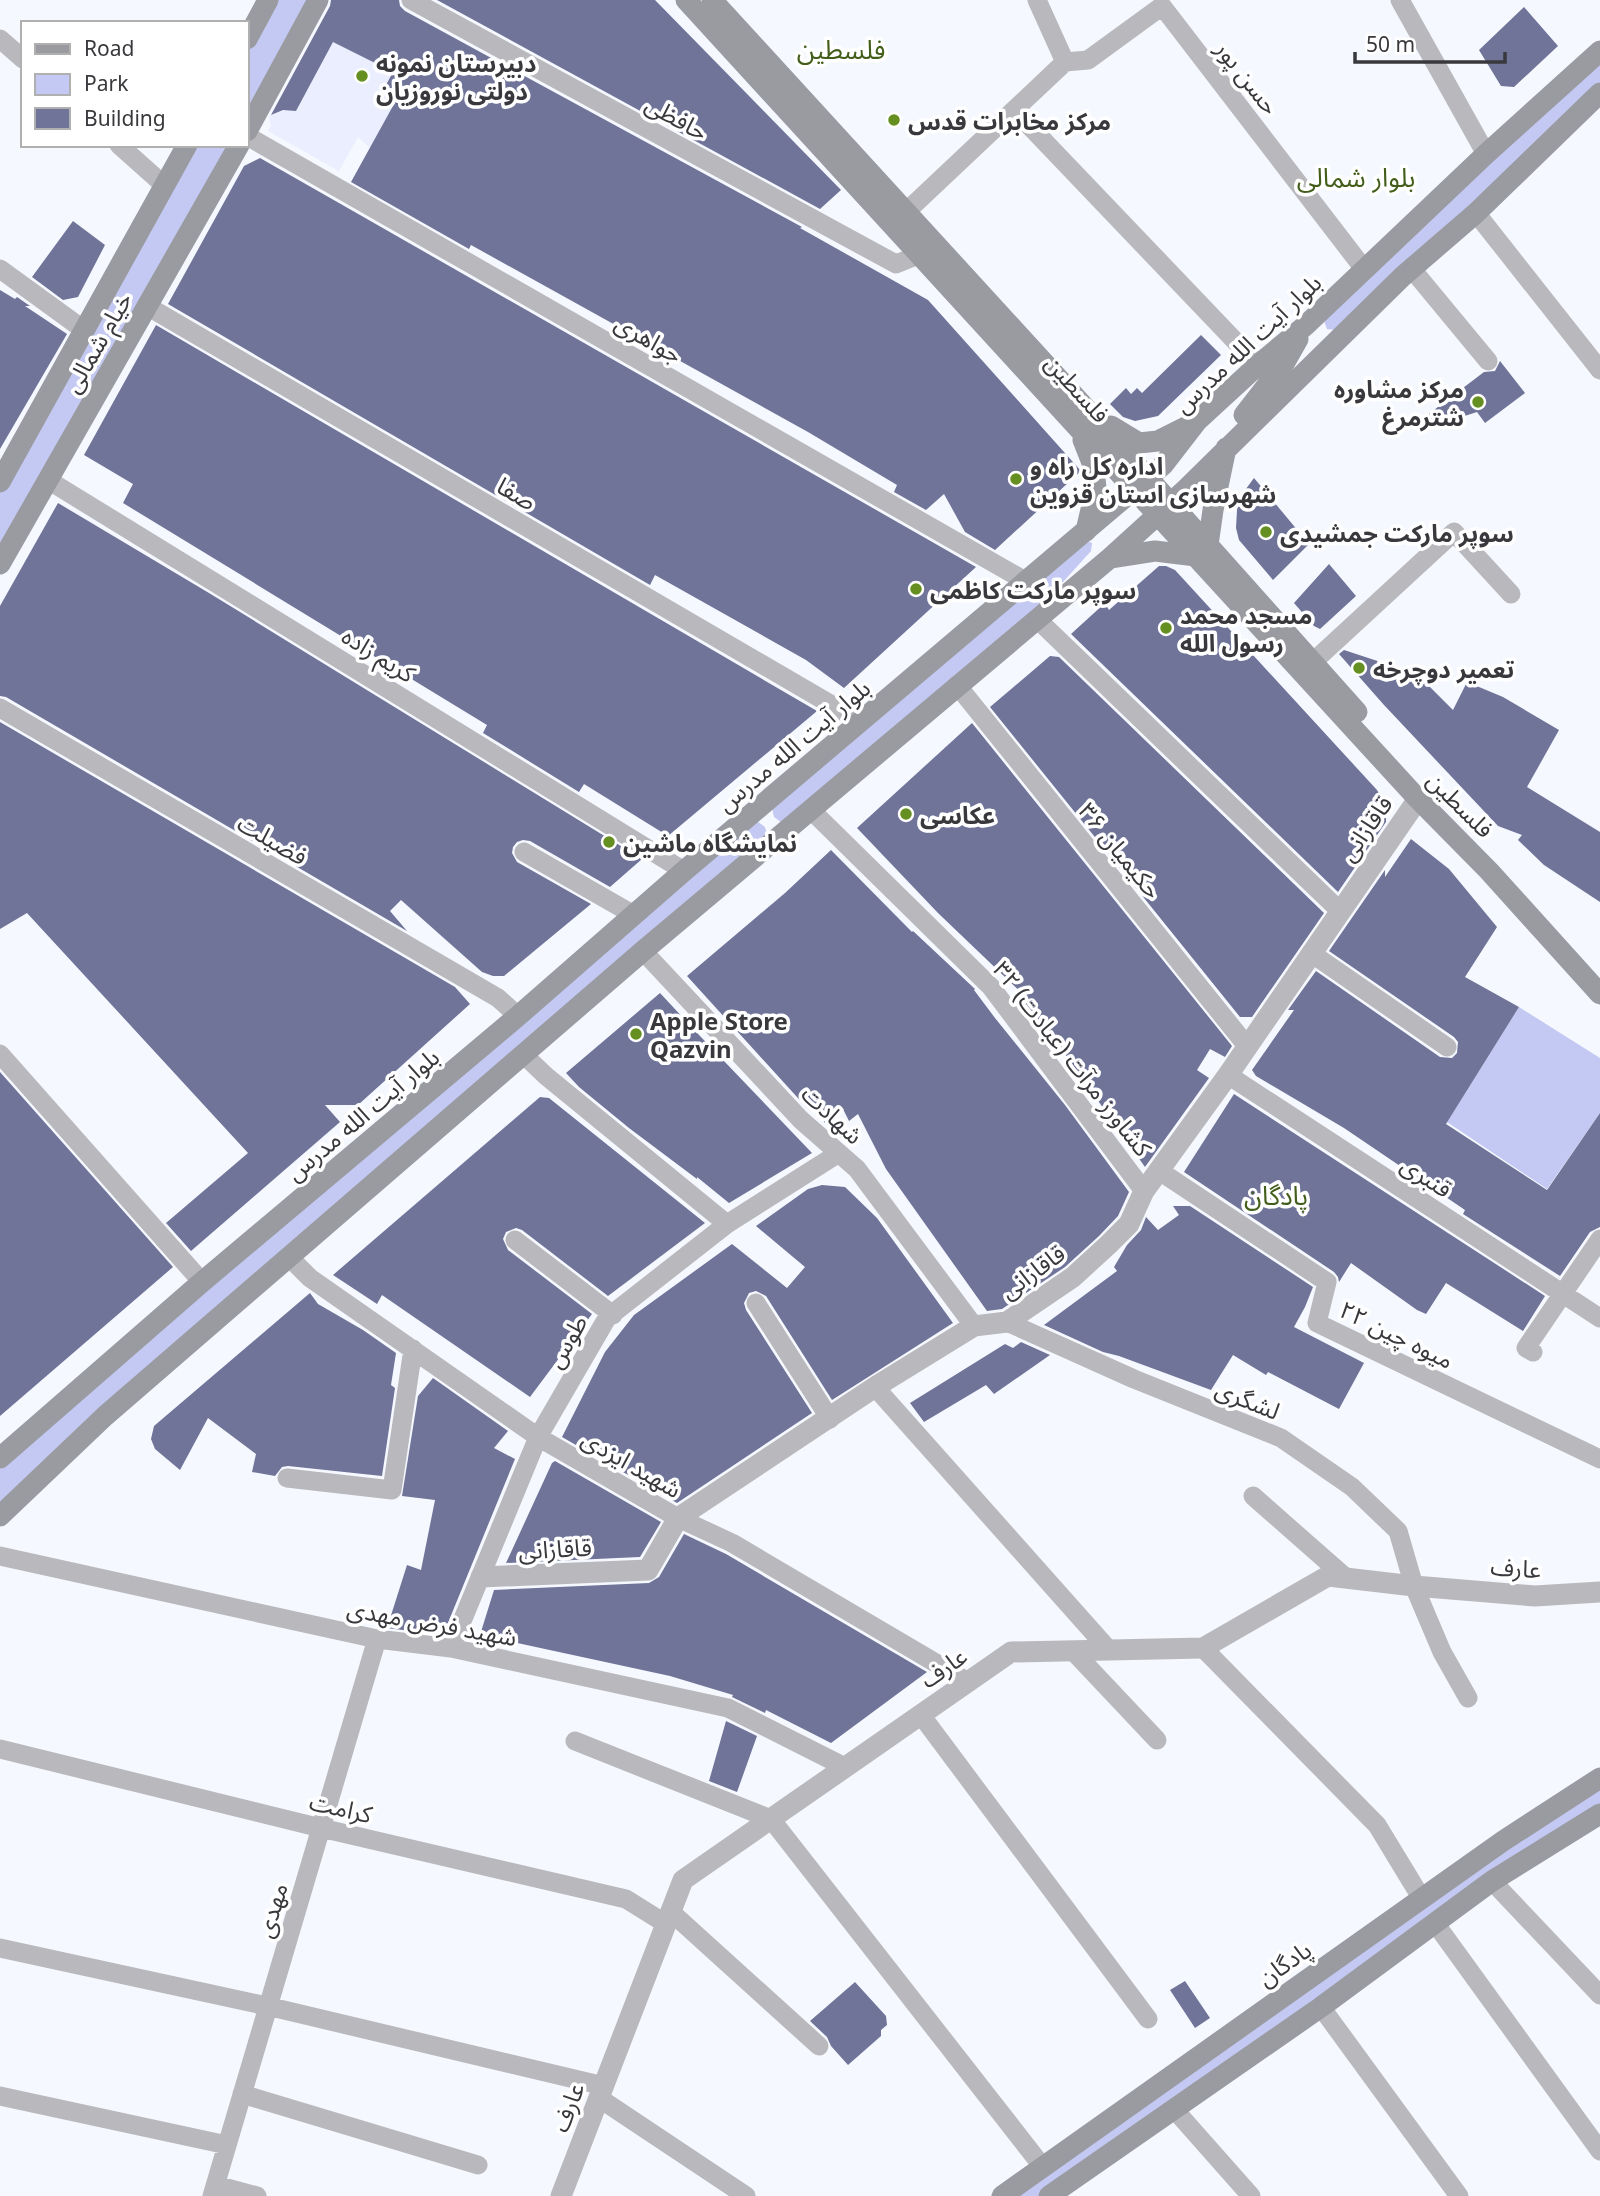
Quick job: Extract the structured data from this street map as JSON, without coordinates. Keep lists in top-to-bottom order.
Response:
{
  "streets": {
    "main road": [
      "خیام شمالی",
      "بلوار آیت الله مدرس",
      "فلسطین",
      "پادگان"
    ],
    "street": [
      "حسن پور",
      "حافظی",
      "جواهری",
      "صفا",
      "کریم زاده",
      "قاقازانی",
      "فضیلت",
      "۳۶ حکیمیان",
      "۳۲ کشاورز مرآت (عبادت)",
      "شهادت",
      "قنبری",
      "۲۲ میوه چین",
      "طوس",
      "لشگری",
      "شهید ایزدی",
      "عارف",
      "شهید فرض مهدی",
      "کرامت",
      "مهدی"
    ]
  },
  "crossings": [
    ["حسن پور", "بلوار آیت الله مدرس"],
    ["حافظی", "فلسطین"],
    ["جواهری", "بلوار آیت الله مدرس"],
    ["خیام شمالی", "صفا"],
    ["خیام شمالی", "کریم زاده"],
    ["بلوار آیت الله مدرس", "فلسطین"],
    ["بلوار آیت الله مدرس", "صفا"],
    ["بلوار آیت الله مدرس", "کریم زاده"],
    ["بلوار آیت الله مدرس", "فضیلت"],
    ["بلوار آیت الله مدرس", "۳۶ حکیمیان"],
    ["بلوار آیت الله مدرس", "۳۲ کشاورز مرآت (عبادت)"],
    ["بلوار آیت الله مدرس", "شهادت"],
    ["بلوار آیت الله مدرس", "شهید ایزدی"],
    ["فلسطین", "قاقازانی"],
    ["قاقازانی", "۳۶ حکیمیان"],
    ["قاقازانی", "۳۲ کشاورز مرآت (عبادت)"],
    ["قاقازانی", "شهادت"],
    ["قاقازانی", "قنبری"],
    ["قاقازانی", "۲۲ میوه چین"],
    ["قاقازانی", "طوس"],
    ["قاقازانی", "لشگری"],
    ["قاقازانی", "شهید ایزدی"],
    ["شهادت", "طوس"],
    ["طوس", "شهید ایزدی"],
    ["طوس", "شهید فرض مهدی"],
    ["لشگری", "عارف"],
    ["شهید ایزدی", "عارف"],
    ["عارف", "شهید فرض مهدی"],
    ["عارف", "کرامت"],
    ["شهید فرض مهدی", "مهدی"],
    ["کرامت", "مهدی"]
  ],
  "districts": ["فلسطین", "بلوار شمالی", "پادگان"],
  "places": [
    "دبیرستان نمونه دولتی نوروزیان",
    "مرکز مخابرات قدس",
    "مرکز مشاوره شترمرغ",
    "اداره کل راه و شهرسازی استان قزوین",
    "سوپر مارکت جمشیدی",
    "سوپر مارکت کاظمی",
    "مسجد محمد رسول الله",
    "تعمیر دوچرخه",
    "عکاسی",
    "نمایشگاه ماشین",
    "Apple Store Qazvin"
  ],
  "legend": ["Road", "Park", "Building"],
  "scale_bar": "50 m"
}
